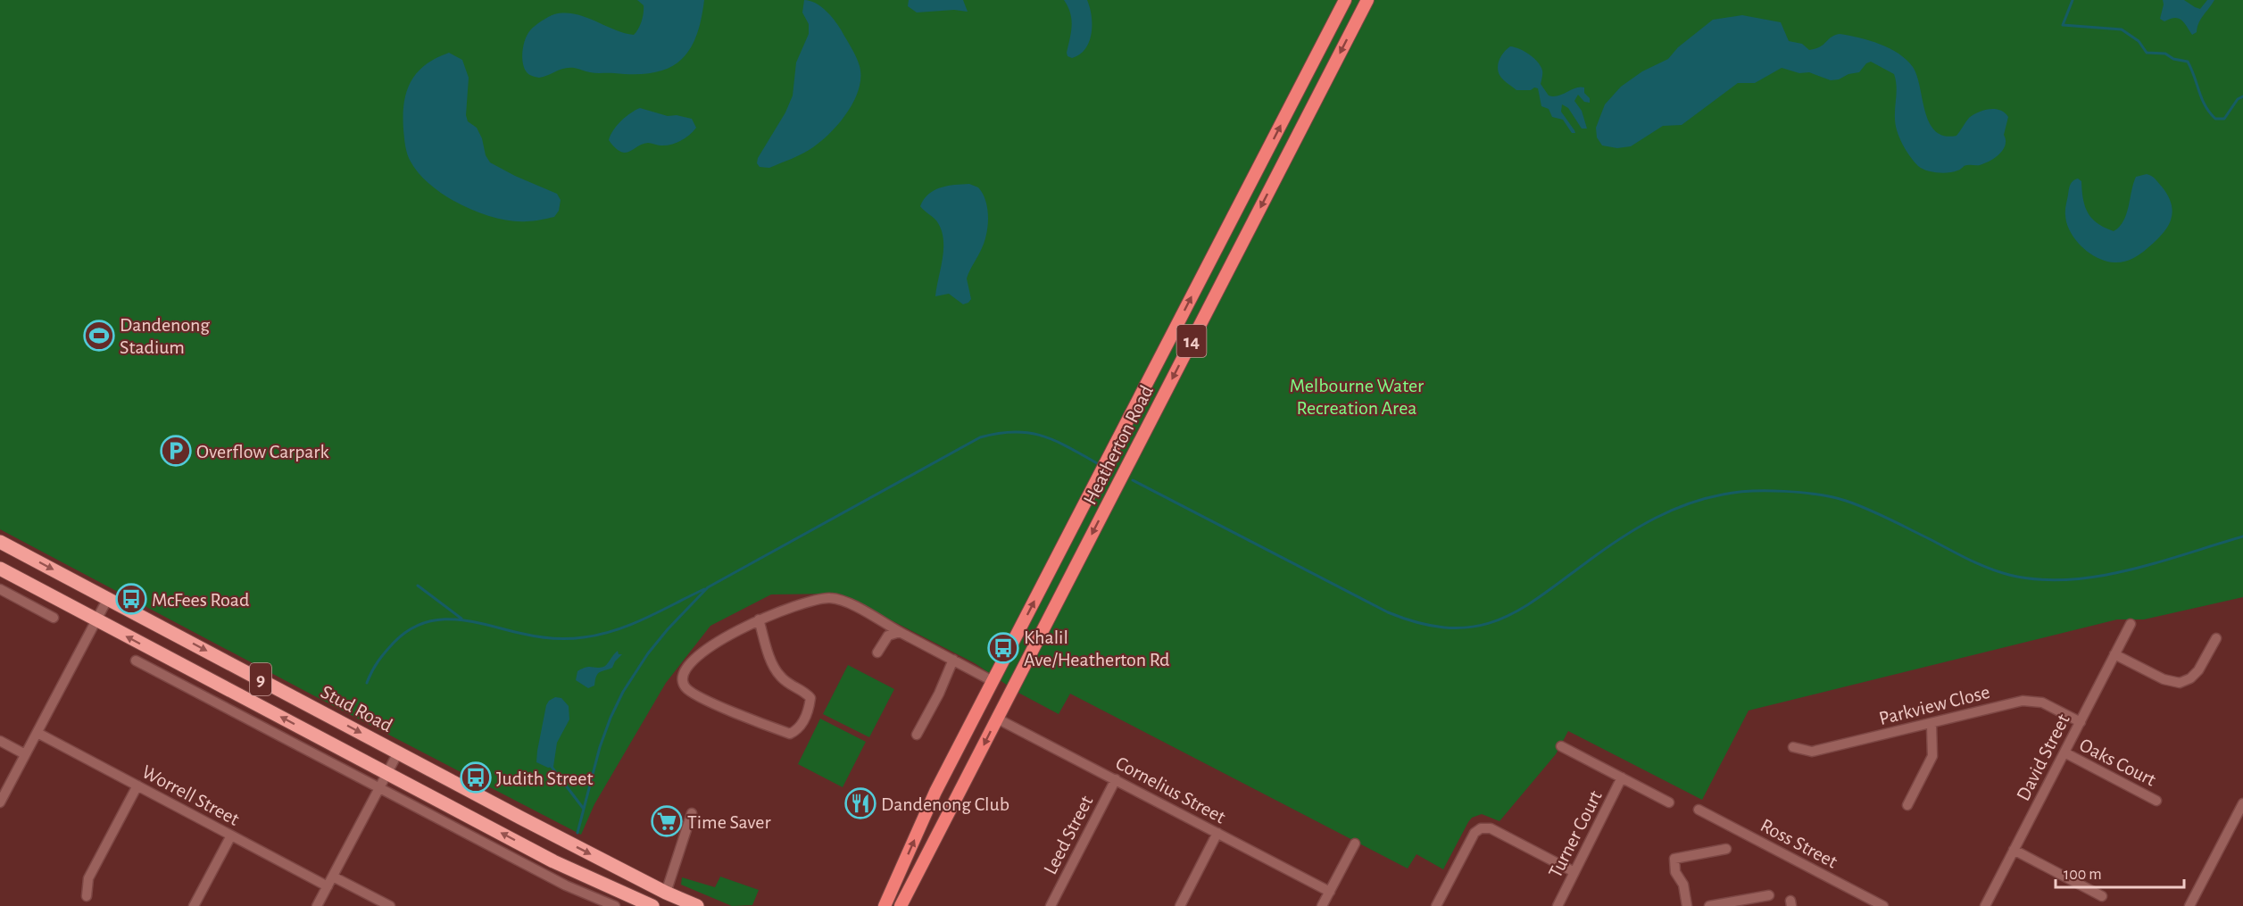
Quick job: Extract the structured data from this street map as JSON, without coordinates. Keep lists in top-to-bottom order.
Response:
{
  "streets": {
    "highway": ["9", "Stud Road"],
    "main road": ["14", "Heatherton Road"],
    "street": [
      "Parkview Close",
      "David Street",
      "Oaks Court",
      "Cornelius Street",
      "Worrell Street",
      "Turner Court",
      "Leed Street",
      "Ross Street"
    ]
  },
  "crossings": [
    ["Heatherton Road", "Cornelius Street"],
    ["Parkview Close", "David Street"],
    ["David Street", "Oaks Court"],
    ["Cornelius Street", "Leed Street"]
  ],
  "parks": ["Melbourne Water Recreation Area"],
  "places": {
    "sports": ["Dandenong Stadium"],
    "parking": ["Overflow Carpark"],
    "bus stop": ["McFees Road", "Khalil Ave/Heatherton Rd", "Judith Street"],
    "restaurant": ["Dandenong Club"],
    "supermarket": ["Time Saver"]
  },
  "scale_bar": "100 m"
}
